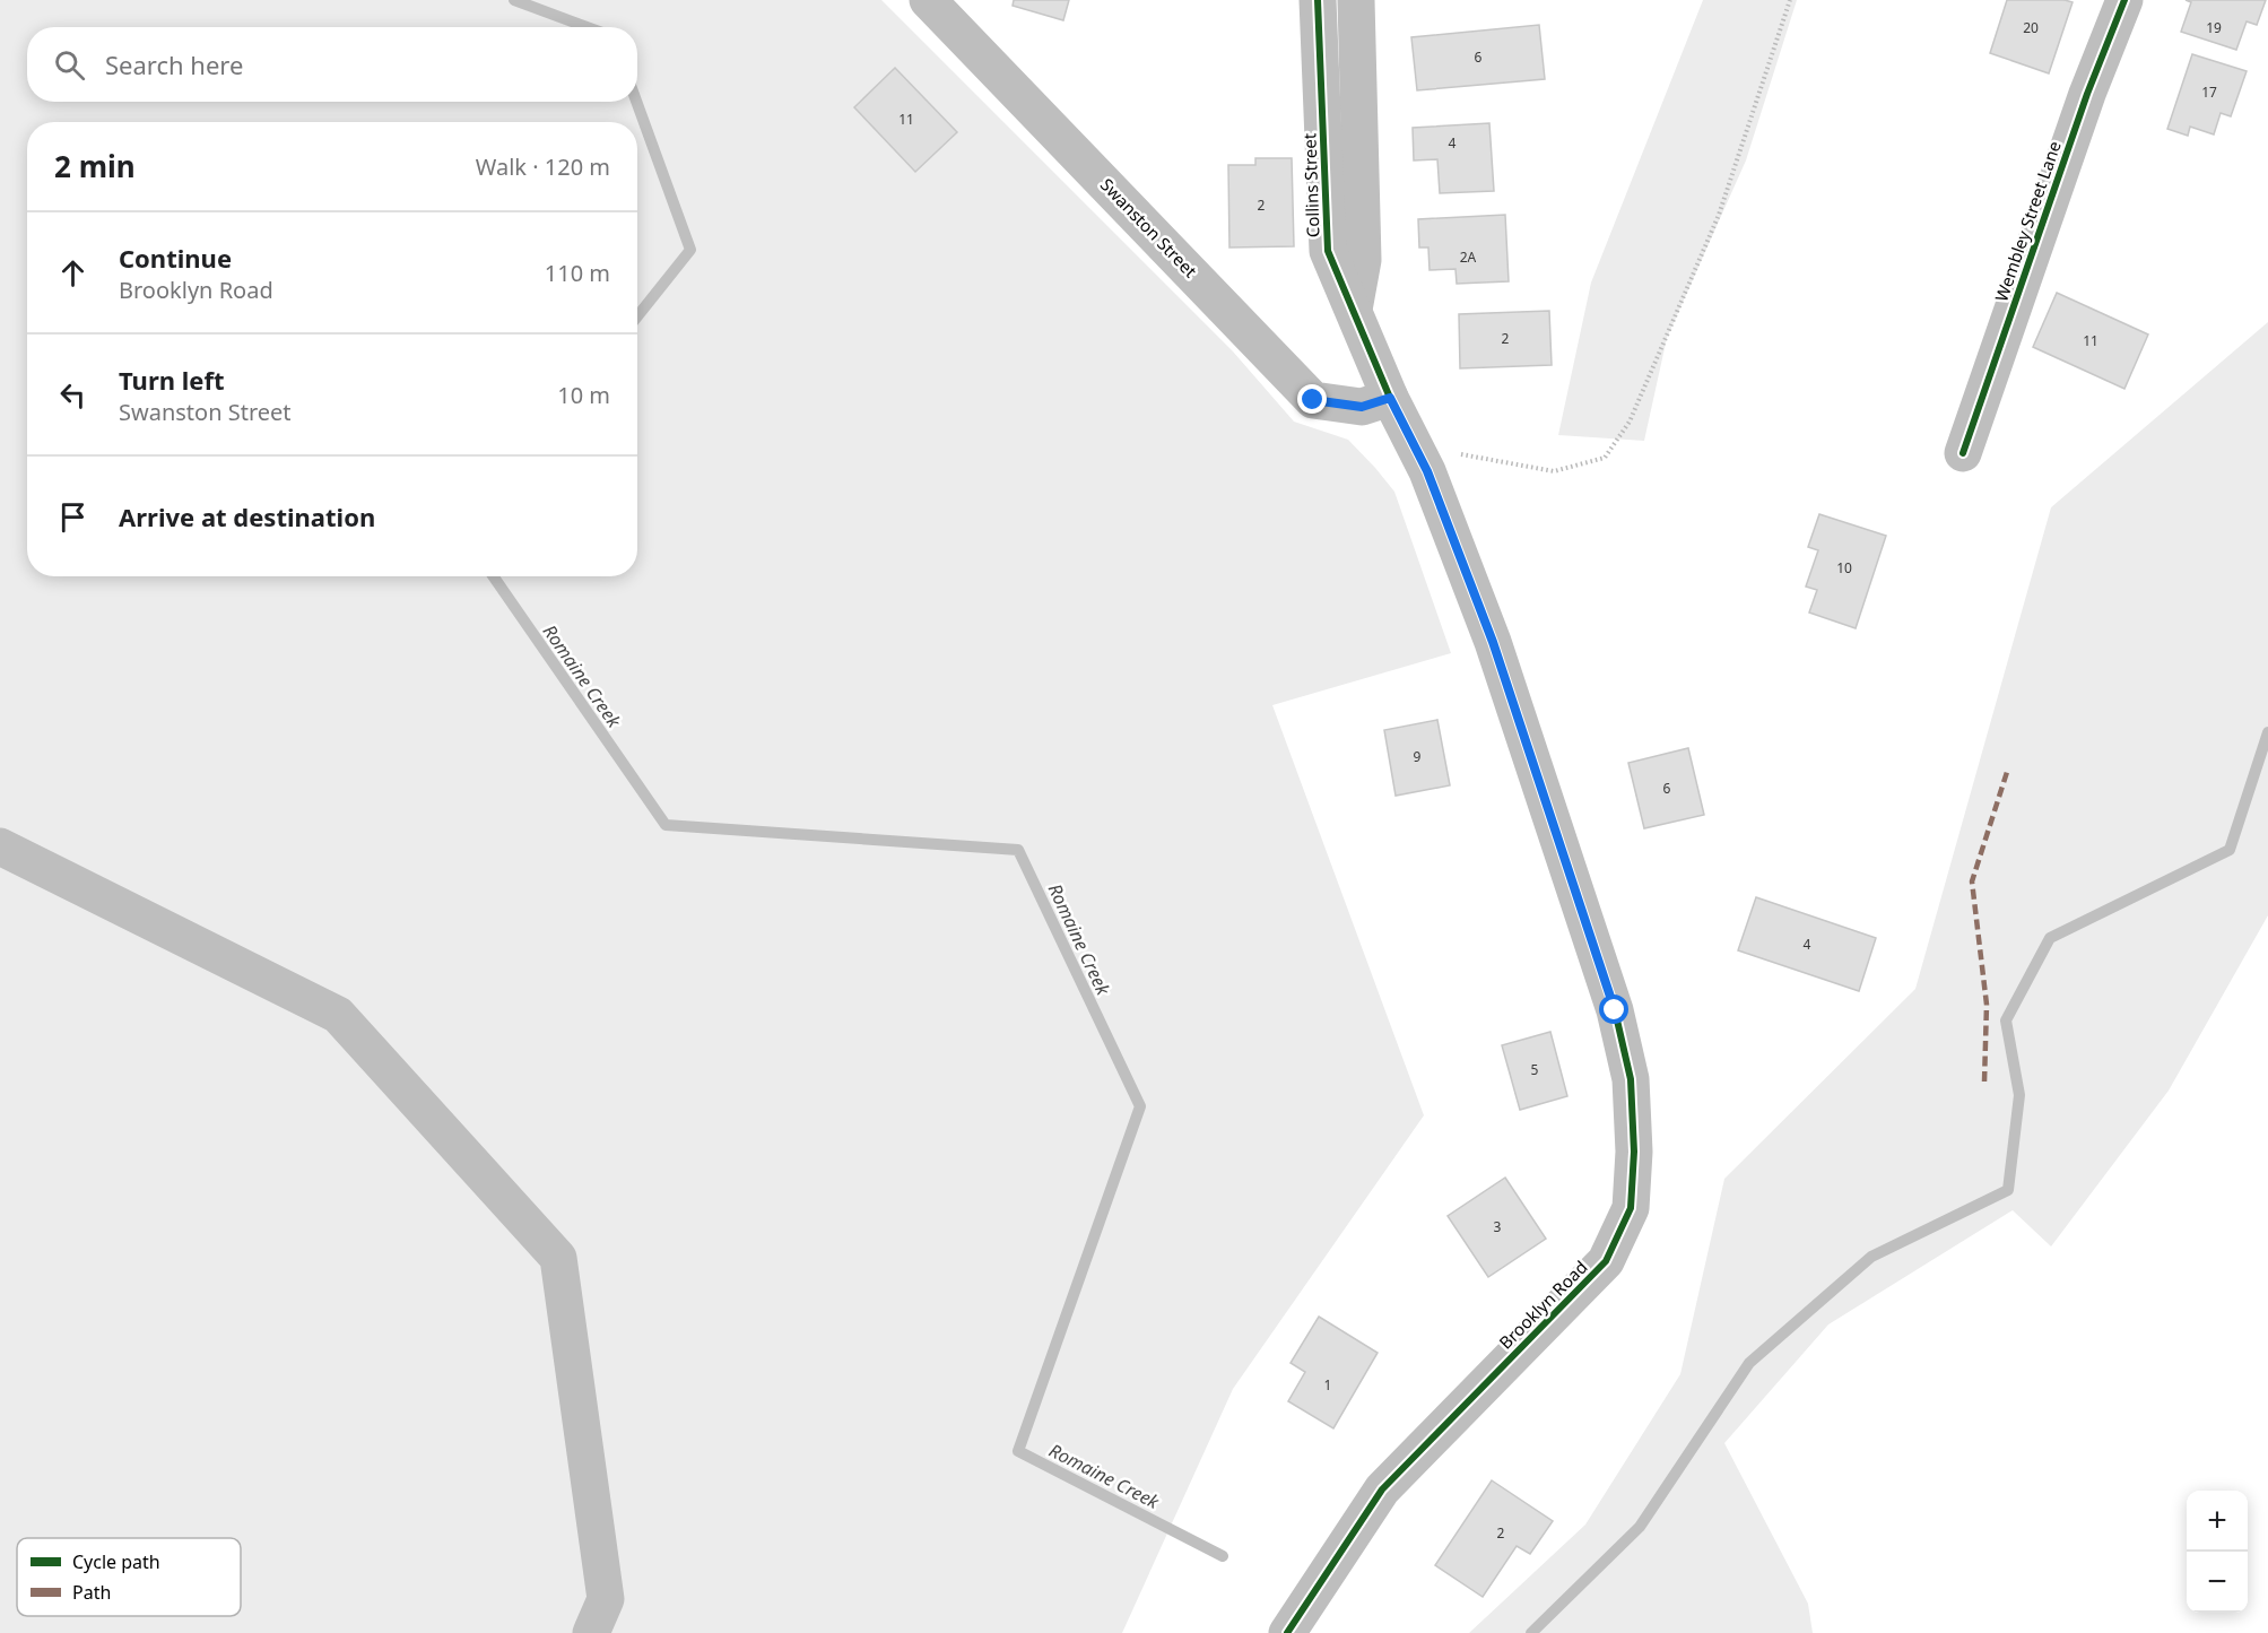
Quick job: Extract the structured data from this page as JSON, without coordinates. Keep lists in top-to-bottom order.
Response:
{
  "streets": {
    "street": [
      "Collins Street",
      "Wembley Street Lane",
      "Swanston Street",
      "Brooklyn Road"
    ]
  },
  "crossings": [
    ["Collins Street", "Swanston Street"],
    ["Collins Street", "Brooklyn Road"],
    ["Swanston Street", "Brooklyn Road"]
  ],
  "water": ["Romaine Creek"],
  "house_numbers": [
    "20",
    "19",
    "6",
    "17",
    "11",
    "4",
    "2",
    "2A",
    "2",
    "11",
    "10",
    "9",
    "6",
    "4",
    "5",
    "3",
    "1",
    "2"
  ],
  "legend": ["Cycle path", "Path"],
  "page": {
    "search": "Search here",
    "heading": ["2 min", "Walk · 120 m"],
    "list": [
      ["Continue", "Brooklyn Road", "110 m"],
      ["Turn left", "Swanston Street", "10 m"],
      "Arrive at destination"
    ],
    "map_buttons": ["+", "−"]
  }
}
